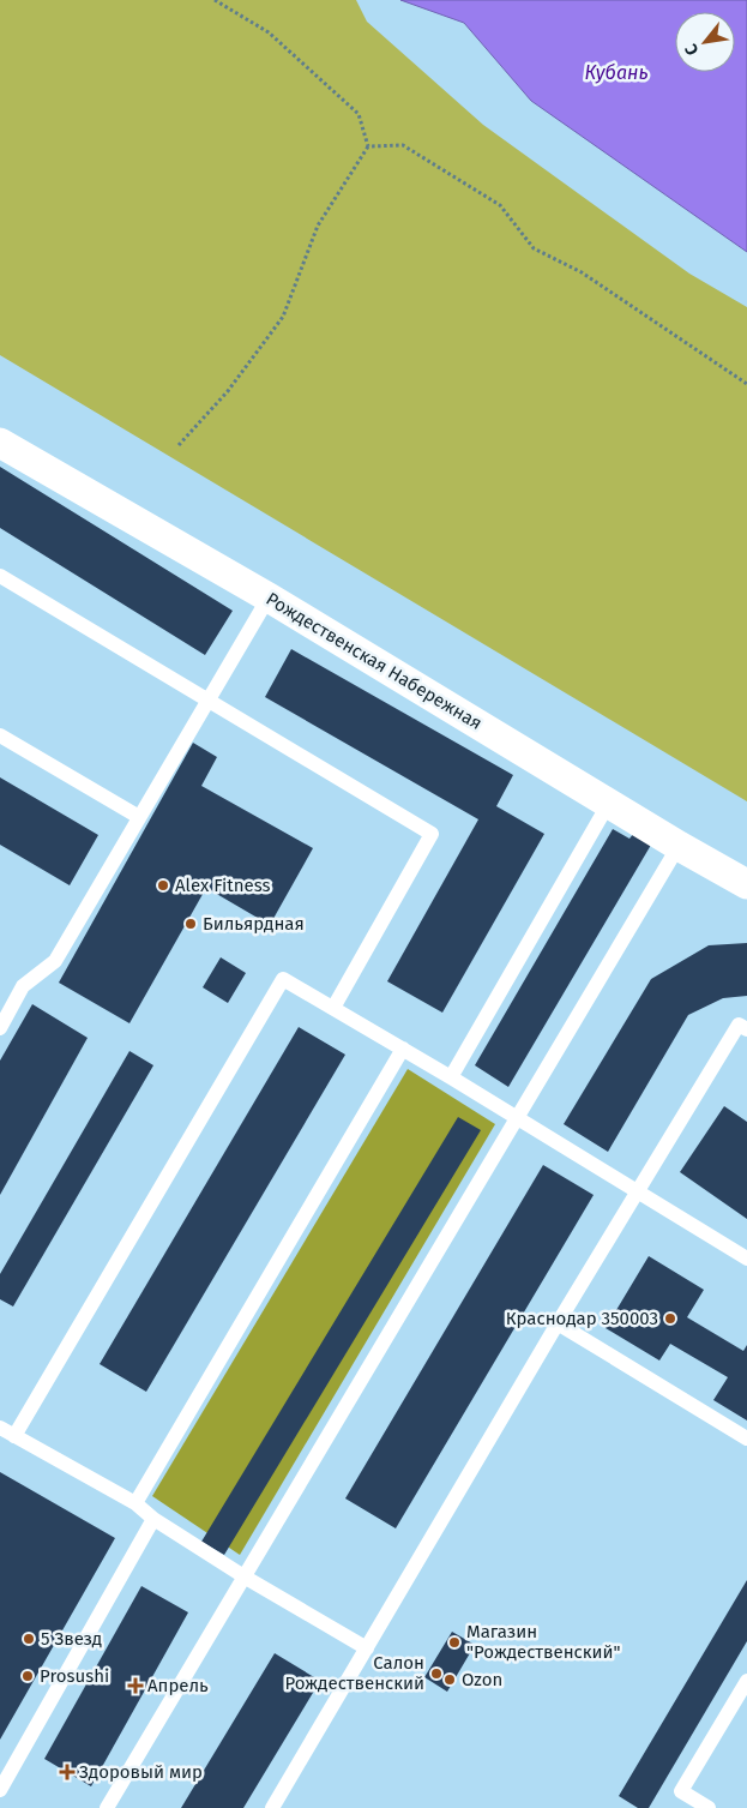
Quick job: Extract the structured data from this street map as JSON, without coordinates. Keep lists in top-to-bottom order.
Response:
{
  "streets": {
    "street": ["Рождественская Набережная"]
  },
  "water": ["Кубань"],
  "places": {
    "other": [
      "Alex Fitness",
      "Бильярдная",
      "Краснодар 350003",
      "5 Звезд",
      "Магазин \"Рождественский\"",
      "Салон Рождественский",
      "Prosushi",
      "Ozon"
    ],
    "health": ["Апрель", "Здоровый мир"]
  },
  "north": "bottom left"
}
